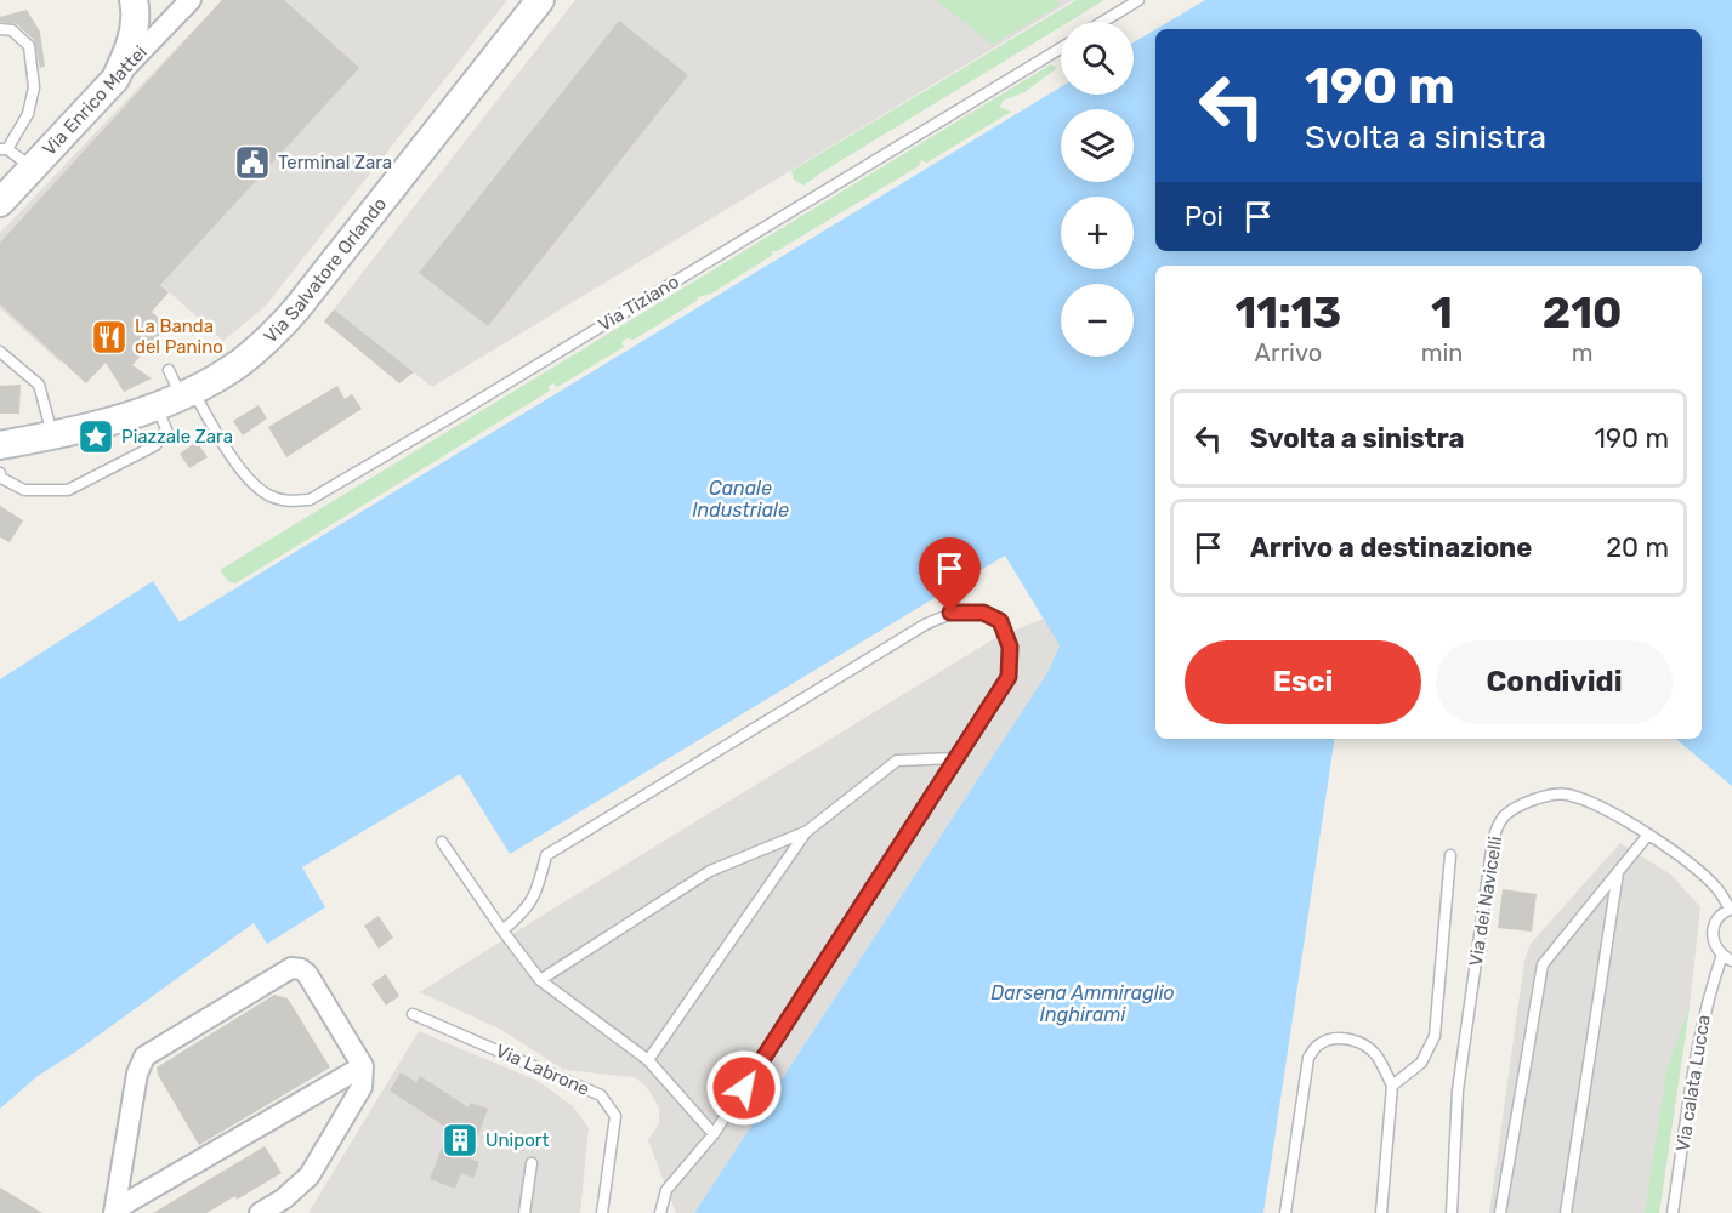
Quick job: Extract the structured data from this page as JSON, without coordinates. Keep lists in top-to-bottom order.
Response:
{
  "streets": {
    "main road": ["Via Enrico Mattei", "Via Salvatore Orlando"],
    "lane": [
      "Via Tiziano",
      "Via dei Navicelli",
      "Via Labrone",
      "Via calata Lucca"
    ]
  },
  "crossings": [
    ["Via Salvatore Orlando", "Via Tiziano"]
  ],
  "water": ["Canale Industriale", "Darsena Ammiraglio Inghirami"],
  "places": {
    "public building": ["Terminal Zara"],
    "restaurant": ["La Banda del Panino"],
    "place": ["Piazzale Zara"],
    "building": ["Uniport"]
  },
  "page": {
    "map_buttons": ["+", "−"],
    "turn": ["190 m", "Svolta a sinistra"],
    "then": "Poi",
    "eta": [
      "11:13",
      "Arrivo",
      "1",
      "min",
      "210",
      "m"
    ],
    "list": [
      {
        "name": "Svolta a sinistra",
        "value": "190 m"
      },
      {
        "name": "Arrivo a destinazione",
        "value": "20 m"
      }
    ],
    "buttons": ["Esci", "Condividi"]
  }
}
